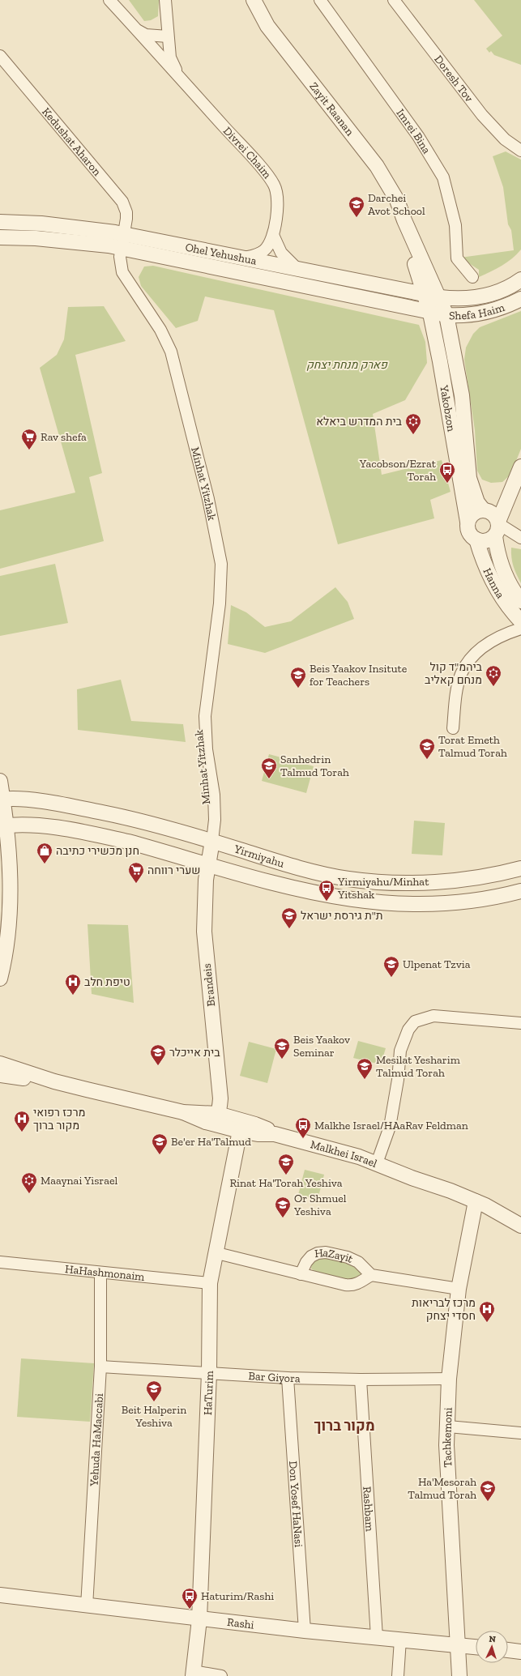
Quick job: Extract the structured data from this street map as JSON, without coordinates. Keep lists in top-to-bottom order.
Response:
{
  "streets": {
    "street": [
      "Doresh Tov",
      "Zayit Raanan",
      "Imrei Bina",
      "Kedushat Aharon",
      "Divrei Chaim",
      "Ohel Yehushua",
      "Shefa Haim",
      "Yakobzon",
      "Minhat Yitzhak",
      "Hanna",
      "Yirmiyahu",
      "Brandeis",
      "Malkhei Israel",
      "HaZayit",
      "HaHashmonaim",
      "Bar Giyora",
      "HaTurim",
      "Tachkemoni",
      "Yehuda HaMaccabi",
      "Don Yosef HaNasi",
      "Rashbam",
      "Rashi"
    ]
  },
  "crossings": [
    ["Zayit Raanan", "Ohel Yehushua"],
    ["Zayit Raanan", "Shefa Haim"],
    ["Zayit Raanan", "Yakobzon"],
    ["Kedushat Aharon", "Ohel Yehushua"],
    ["Kedushat Aharon", "Minhat Yitzhak"],
    ["Divrei Chaim", "Ohel Yehushua"],
    ["Ohel Yehushua", "Shefa Haim"],
    ["Ohel Yehushua", "Yakobzon"],
    ["Ohel Yehushua", "Minhat Yitzhak"],
    ["Shefa Haim", "Yakobzon"],
    ["Yakobzon", "Hanna"],
    ["Minhat Yitzhak", "Yirmiyahu"],
    ["Minhat Yitzhak", "Brandeis"],
    ["Yirmiyahu", "Brandeis"],
    ["Brandeis", "Malkhei Israel"],
    ["Malkhei Israel", "HaTurim"],
    ["Malkhei Israel", "Tachkemoni"],
    ["HaZayit", "HaTurim"],
    ["HaHashmonaim", "HaTurim"],
    ["HaHashmonaim", "Yehuda HaMaccabi"],
    ["Bar Giyora", "HaTurim"],
    ["Bar Giyora", "Tachkemoni"],
    ["Bar Giyora", "Yehuda HaMaccabi"],
    ["Bar Giyora", "Don Yosef HaNasi"],
    ["Bar Giyora", "Rashbam"],
    ["HaTurim", "Rashi"],
    ["Tachkemoni", "Rashi"],
    ["Yehuda HaMaccabi", "Rashi"],
    ["Don Yosef HaNasi", "Rashi"],
    ["Rashbam", "Rashi"]
  ],
  "districts": ["מקור ברוך"],
  "parks": ["פארק מנחת יצחק"],
  "places": {
    "school or university": [
      "Darchei Avot School",
      "Beis Yaakov Insitute for Teachers",
      "Torat Emeth Talmud Torah",
      "Sanhedrin Talmud Torah",
      "ת\"ת גירסת ישראל",
      "Ulpenat Tzvia",
      "Beis Yaakov Seminar",
      "בית אייכלר",
      "Mesilat Yesharim Talmud Torah",
      "Be'er Ha'Talmud",
      "Rinat Ha'Torah Yeshiva",
      "Or Shmuel Yeshiva",
      "Beit Halperin Yeshiva",
      "Ha'Mesorah Talmud Torah"
    ],
    "synagogue": ["בית המדרש ביאלא", "ביהמ\"ד קול מנחם קאליב", "Maaynai Yisrael"],
    "supermarket": ["Rav shefa", "שערי רווחה"],
    "bus stop": [
      "Yacobson/Ezrat Torah",
      "Yirmiyahu/Minhat Yitshak",
      "Malkhe Israel/HAaRav Feldman",
      "Haturim/Rashi"
    ],
    "shop": ["חנן מכשירי כתיבה"],
    "hospital": ["טיפת חלב", "מרכז רפואי מקור ברוך", "מרכז לבריאות חסדי יצחק"]
  },
  "north": "top"
}
